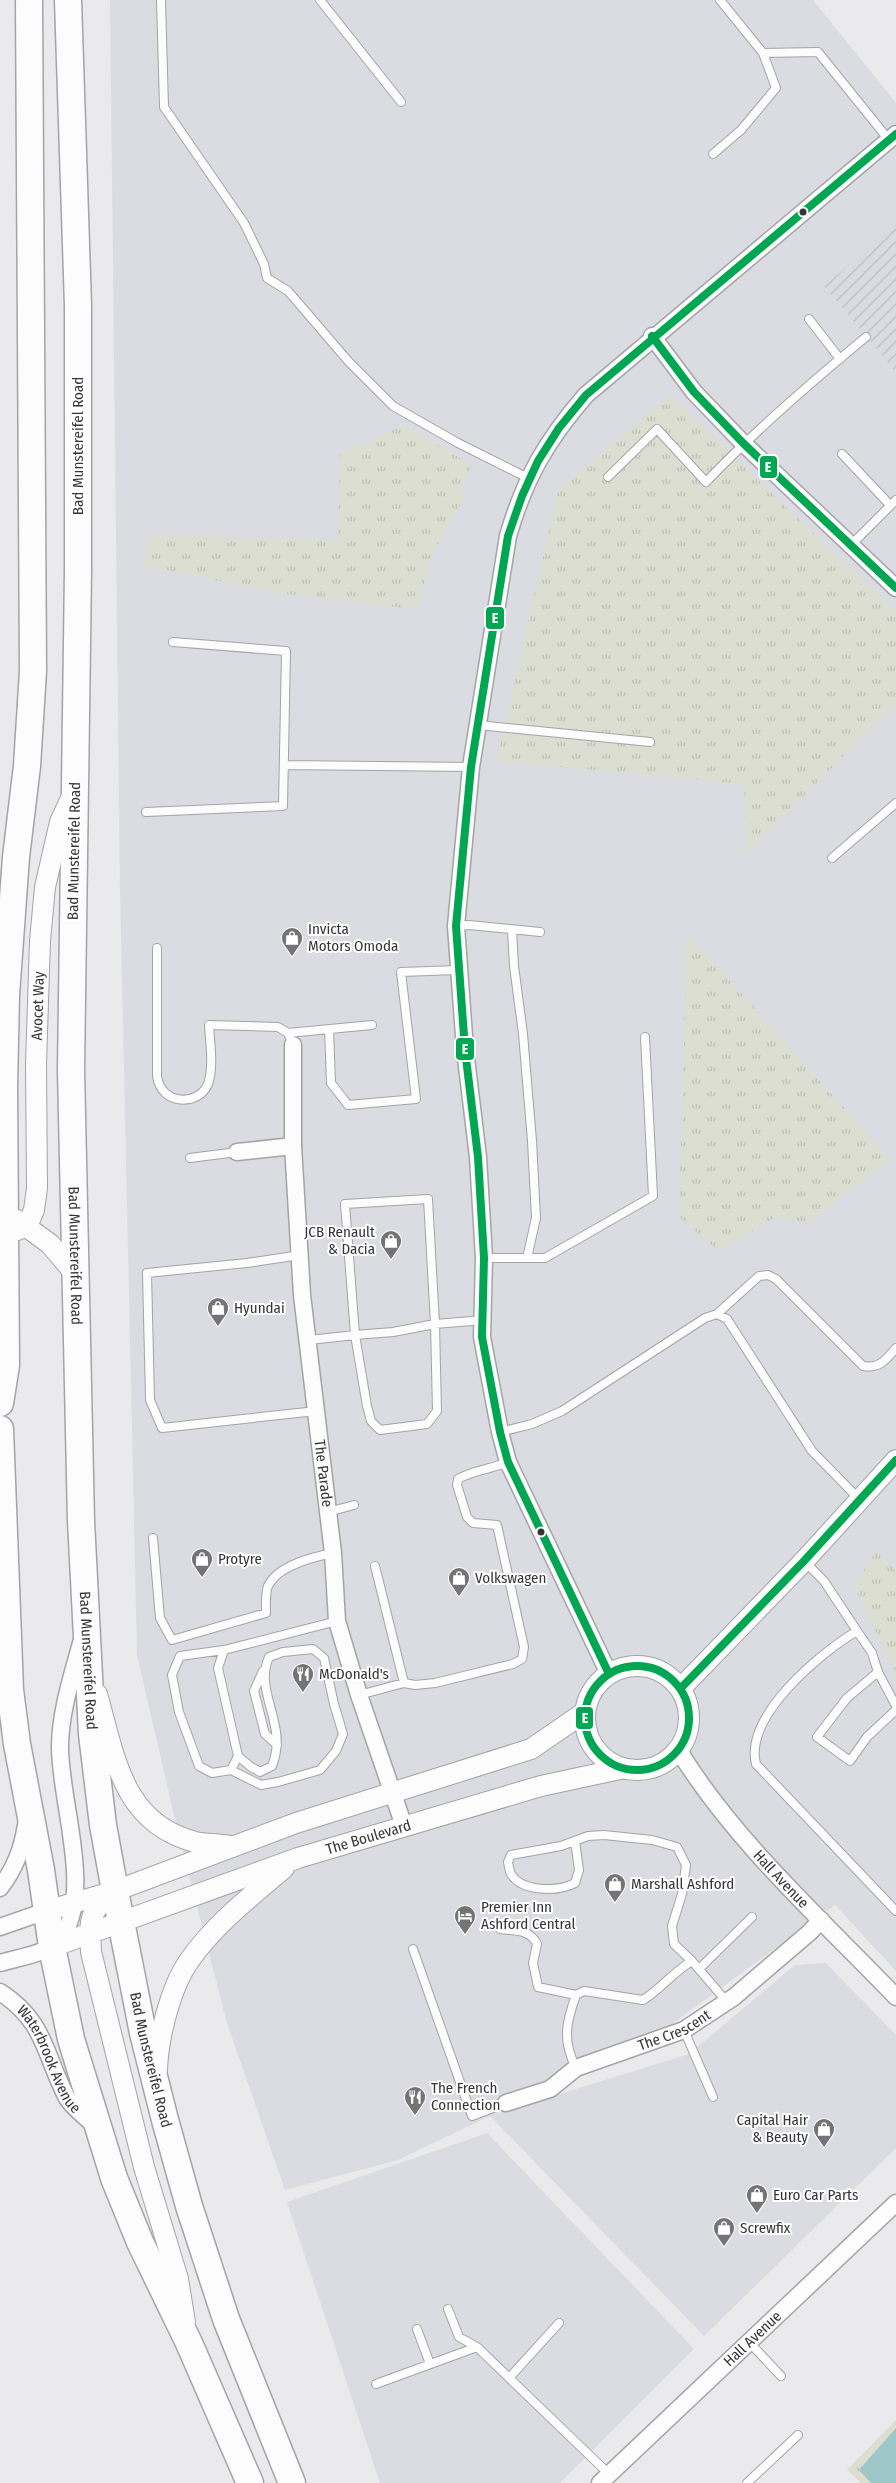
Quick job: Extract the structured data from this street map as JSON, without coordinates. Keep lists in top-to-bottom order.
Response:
{
  "streets": {
    "highway": ["Bad Munstereifel Road"],
    "street": [
      "Avocet Way",
      "The Parade",
      "The Boulevard",
      "Hall Avenue",
      "The Crescent",
      "Waterbrook Avenue"
    ]
  },
  "crossings": [
    ["Bad Munstereifel Road", "Avocet Way"],
    ["Bad Munstereifel Road", "The Boulevard"],
    ["The Parade", "The Boulevard"],
    ["The Boulevard", "Hall Avenue"],
    ["Hall Avenue", "The Crescent"]
  ],
  "places": {
    "shop": [
      "Invicta Motors Omoda",
      "JCB Renault & Dacia",
      "Hyundai",
      "Protyre",
      "Volkswagen",
      "Marshall Ashford",
      "Capital Hair & Beauty",
      "Euro Car Parts",
      "Screwfix"
    ],
    "restaurant": ["McDonald's", "The French Connection"],
    "hotel": ["Premier Inn Ashford Central"]
  },
  "lines": ["transit line E"]
}
